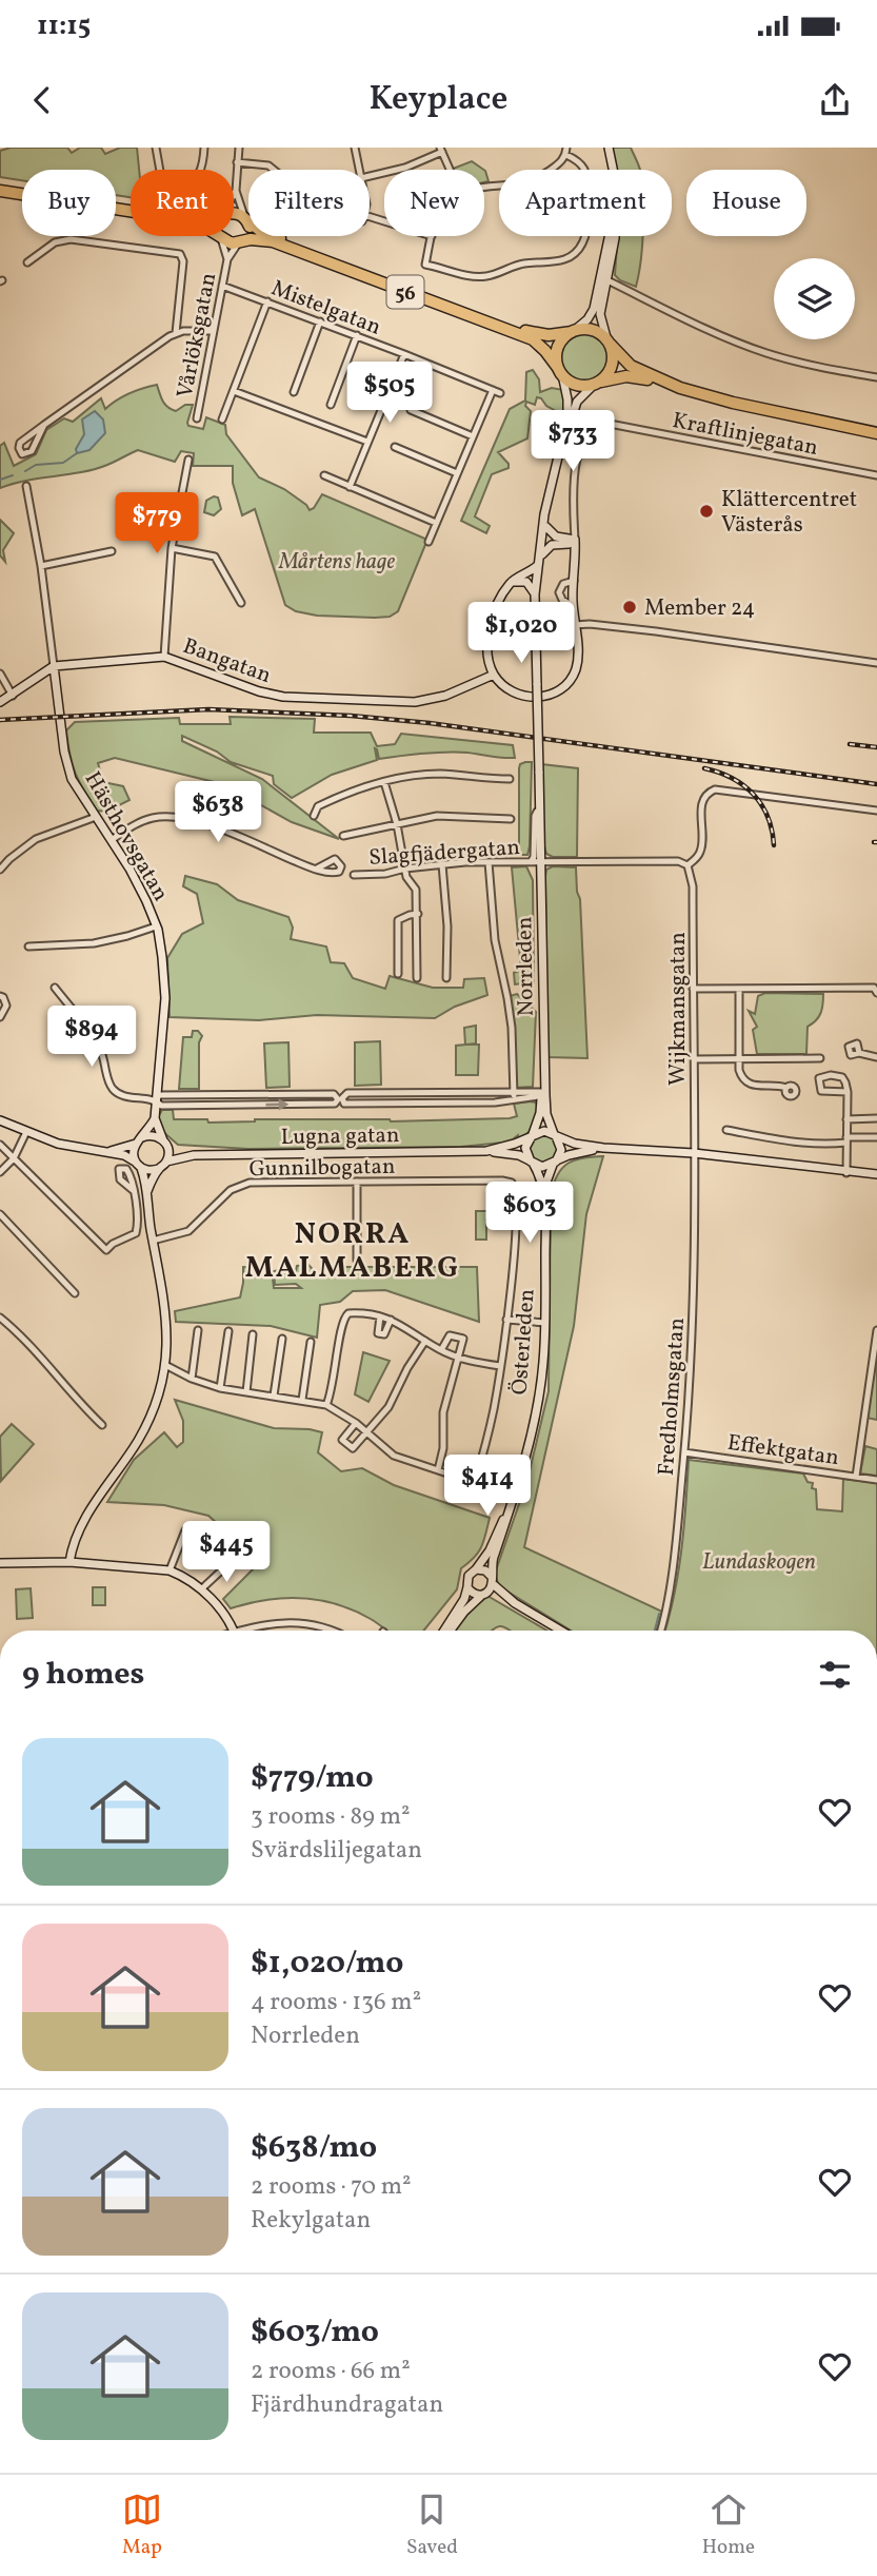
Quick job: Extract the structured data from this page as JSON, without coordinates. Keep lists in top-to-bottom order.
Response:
{
  "streets": {
    "highway": ["56"],
    "main road": [
      "Bangatan",
      "Hästhovsgatan",
      "Norrleden",
      "Lugna gatan",
      "Österleden"
    ],
    "street": [
      "Mistelgatan",
      "Vårlöksgatan",
      "Kraftlinjegatan",
      "Slagfjädergatan",
      "Wijkmansgatan",
      "Gunnilbogatan",
      "Fredholmsgatan",
      "Effektgatan"
    ]
  },
  "crossings": [
    ["56", "Vårlöksgatan"],
    ["56", "Norrleden"],
    ["Mistelgatan", "Vårlöksgatan"],
    ["Bangatan", "Hästhovsgatan"],
    ["Hästhovsgatan", "Lugna gatan"],
    ["Slagfjädergatan", "Norrleden"],
    ["Slagfjädergatan", "Wijkmansgatan"],
    ["Norrleden", "Lugna gatan"],
    ["Norrleden", "Österleden"],
    ["Wijkmansgatan", "Fredholmsgatan"],
    ["Lugna gatan", "Österleden"],
    ["Fredholmsgatan", "Effektgatan"]
  ],
  "districts": ["NORRA MALMABERG"],
  "parks": ["Mårtens hage", "Lundaskogen"],
  "places": ["Klättercentret Västerås", "Member 24"],
  "page": {
    "status": "11:15",
    "header": "Keyplace",
    "chip": [
      "Buy",
      "Rent",
      "Filters",
      "New",
      "Apartment",
      "House"
    ],
    "price": [
      "$505",
      "$733",
      "$779",
      "$1,020",
      "$638",
      "$894",
      "$603",
      "$414",
      "$445"
    ],
    "heading": "9 homes",
    "list": [
      {
        "name": "$779/mo",
        "note": "3 rooms · 89 m² · Svärdsliljegatan"
      },
      {
        "name": "$1,020/mo",
        "note": "4 rooms · 136 m² · Norrleden"
      },
      {
        "name": "$638/mo",
        "note": "2 rooms · 70 m² · Rekylgatan"
      },
      {
        "name": "$603/mo",
        "note": "2 rooms · 66 m² · Fjärdhundragatan"
      }
    ],
    "tabs": ["Map", "Saved", "Home"]
  }
}
